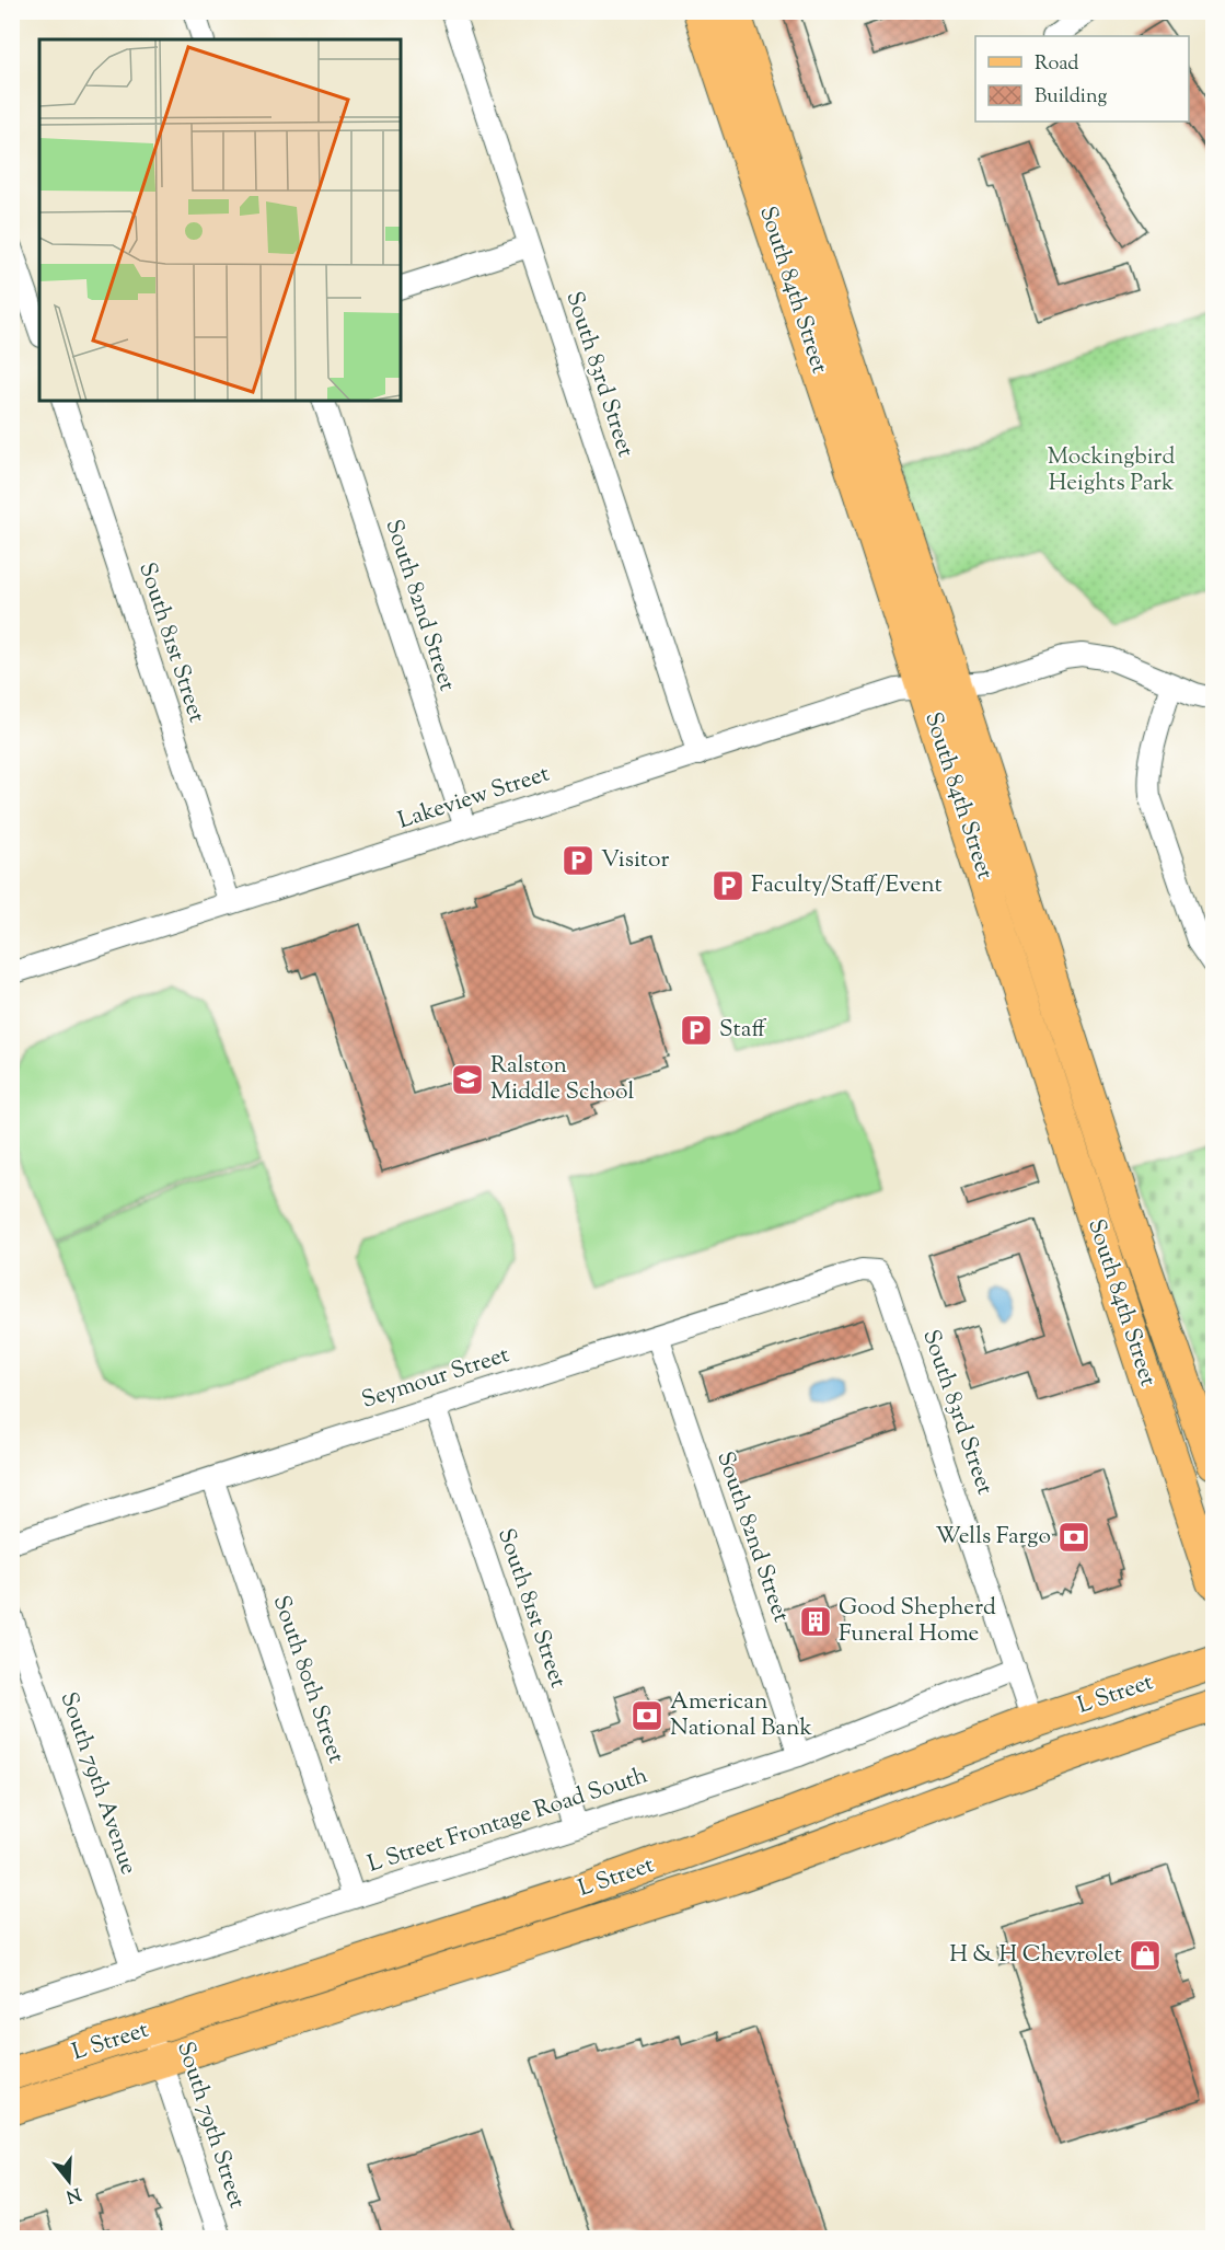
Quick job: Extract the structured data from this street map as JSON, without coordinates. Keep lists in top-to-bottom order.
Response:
{
  "streets": {
    "main road": ["South 84th Street", "L Street"],
    "street": [
      "South 83rd Street",
      "South 82nd Street",
      "South 81st Street",
      "Lakeview Street",
      "Seymour Street",
      "South 80th Street",
      "South 79th Avenue",
      "L Street Frontage Road South",
      "South 79th Street"
    ]
  },
  "crossings": [
    ["South 84th Street", "Lakeview Street"],
    ["South 83rd Street", "Lakeview Street"],
    ["South 83rd Street", "Seymour Street"],
    ["South 83rd Street", "L Street"],
    ["South 83rd Street", "L Street Frontage Road South"],
    ["South 82nd Street", "Lakeview Street"],
    ["South 82nd Street", "Seymour Street"],
    ["South 82nd Street", "L Street Frontage Road South"],
    ["South 81st Street", "Lakeview Street"],
    ["South 81st Street", "Seymour Street"],
    ["South 81st Street", "L Street Frontage Road South"],
    ["Seymour Street", "South 80th Street"],
    ["South 80th Street", "L Street Frontage Road South"],
    ["L Street", "South 79th Street"],
    ["South 79th Avenue", "L Street Frontage Road South"]
  ],
  "parks": ["Mockingbird Heights Park"],
  "places": {
    "parking": ["Visitor", "Faculty/Staff/Event", "Staff"],
    "school or university": ["Ralston Middle School"],
    "bank": ["Wells Fargo", "American National Bank"],
    "building": ["Good Shepherd Funeral Home"],
    "shop": ["H & H Chevrolet"]
  },
  "legend": ["Road", "Building"],
  "north": "bottom"
}
